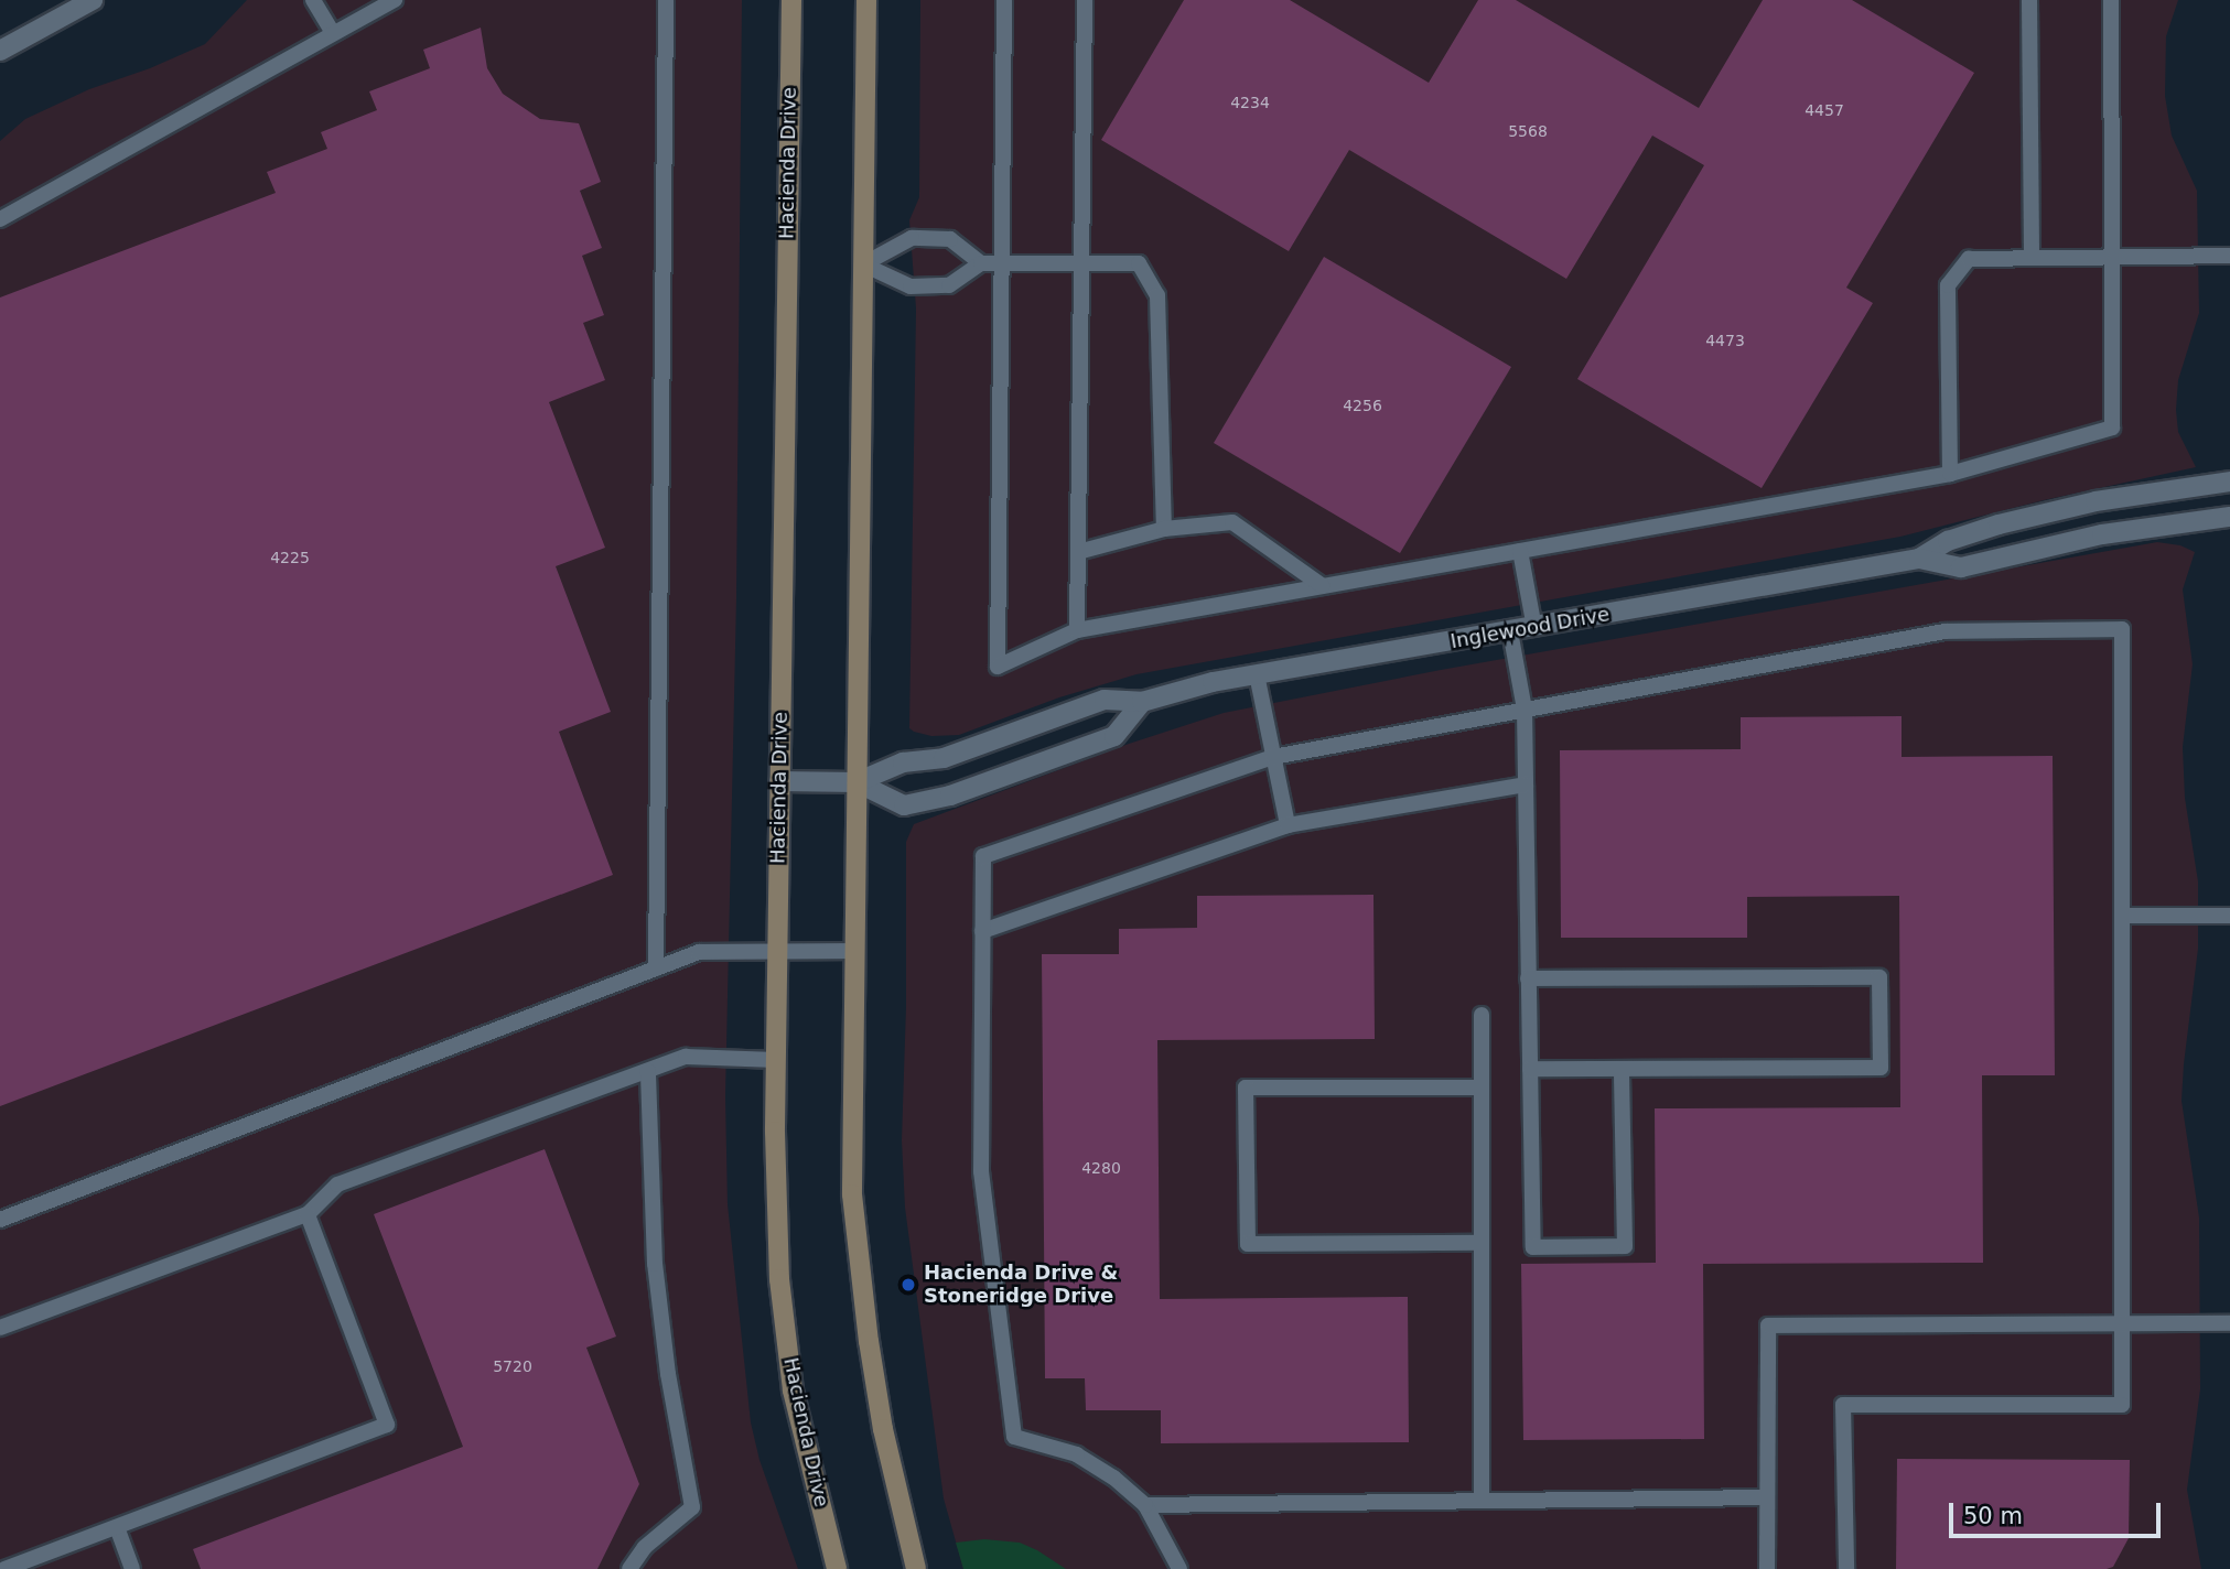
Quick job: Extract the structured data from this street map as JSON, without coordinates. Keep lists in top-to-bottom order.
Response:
{
  "streets": {
    "main road": ["Hacienda Drive"],
    "street": ["Inglewood Drive"]
  },
  "crossings": [
    ["Hacienda Drive", "Inglewood Drive"]
  ],
  "places": ["Hacienda Drive & Stoneridge Drive"],
  "house_numbers": [
    "4234",
    "4457",
    "5568",
    "4473",
    "4256",
    "4225",
    "4280",
    "5720"
  ],
  "scale_bar": "50 m"
}
